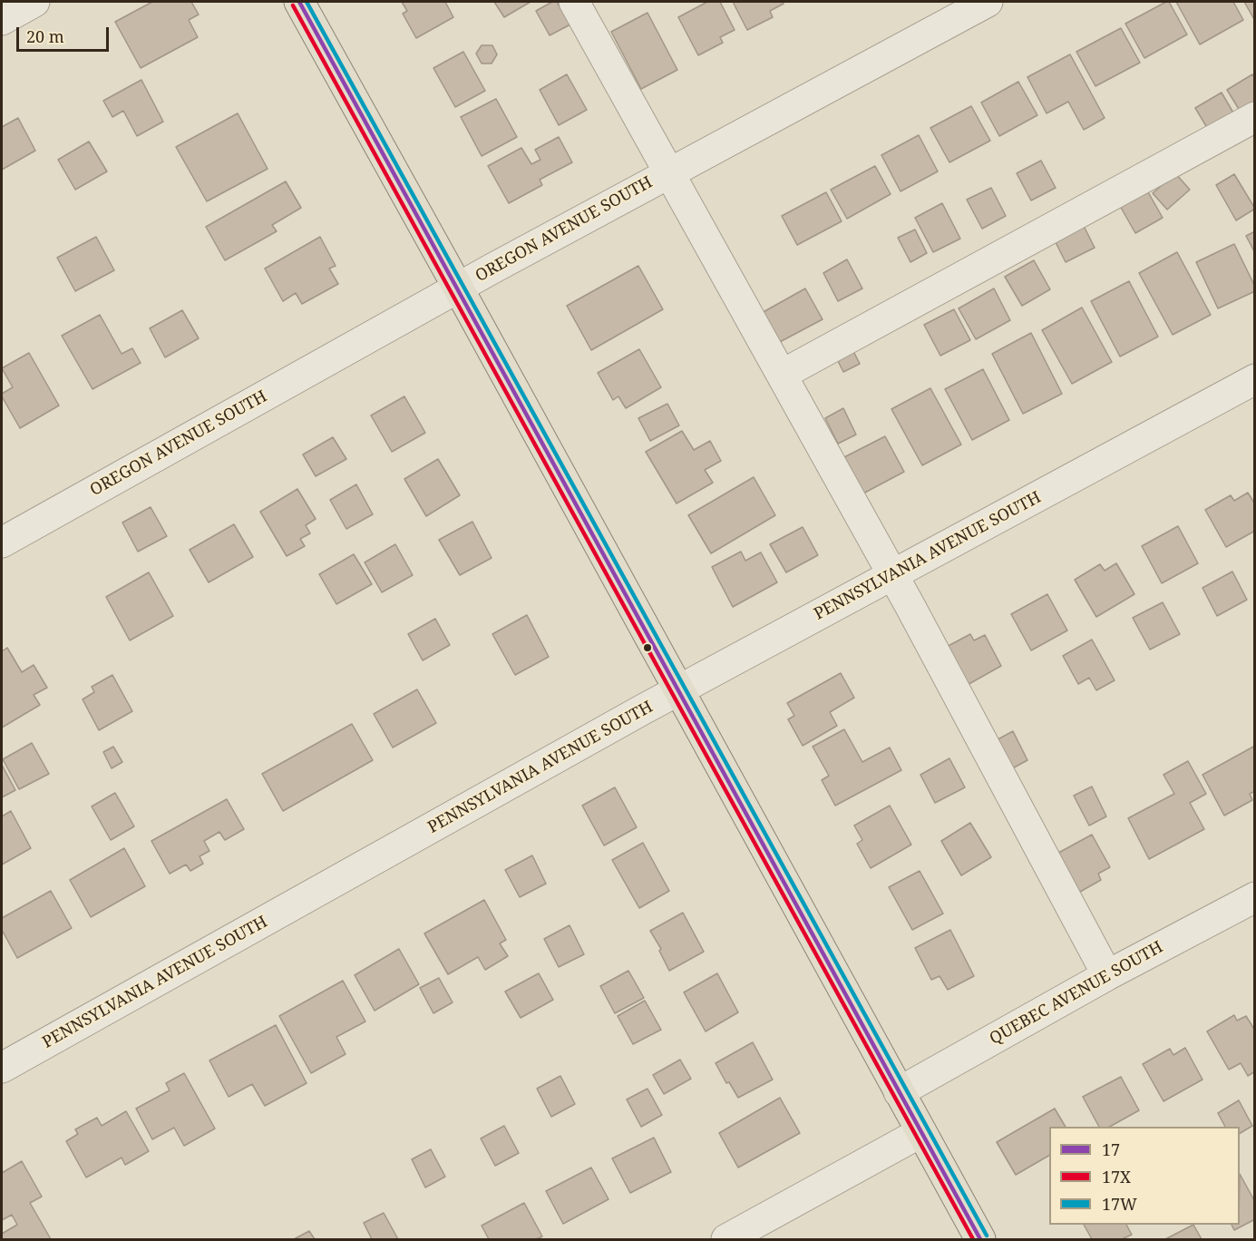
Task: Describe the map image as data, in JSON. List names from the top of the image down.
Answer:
{
  "streets": {
    "street": ["OREGON AVENUE SOUTH", "PENNSYLVANIA AVENUE SOUTH", "QUEBEC AVENUE SOUTH"]
  },
  "lines": ["transit line 17", "transit line 17W", "transit line 17X"],
  "legend": ["17", "17X", "17W"],
  "scale_bar": "20 m"
}
